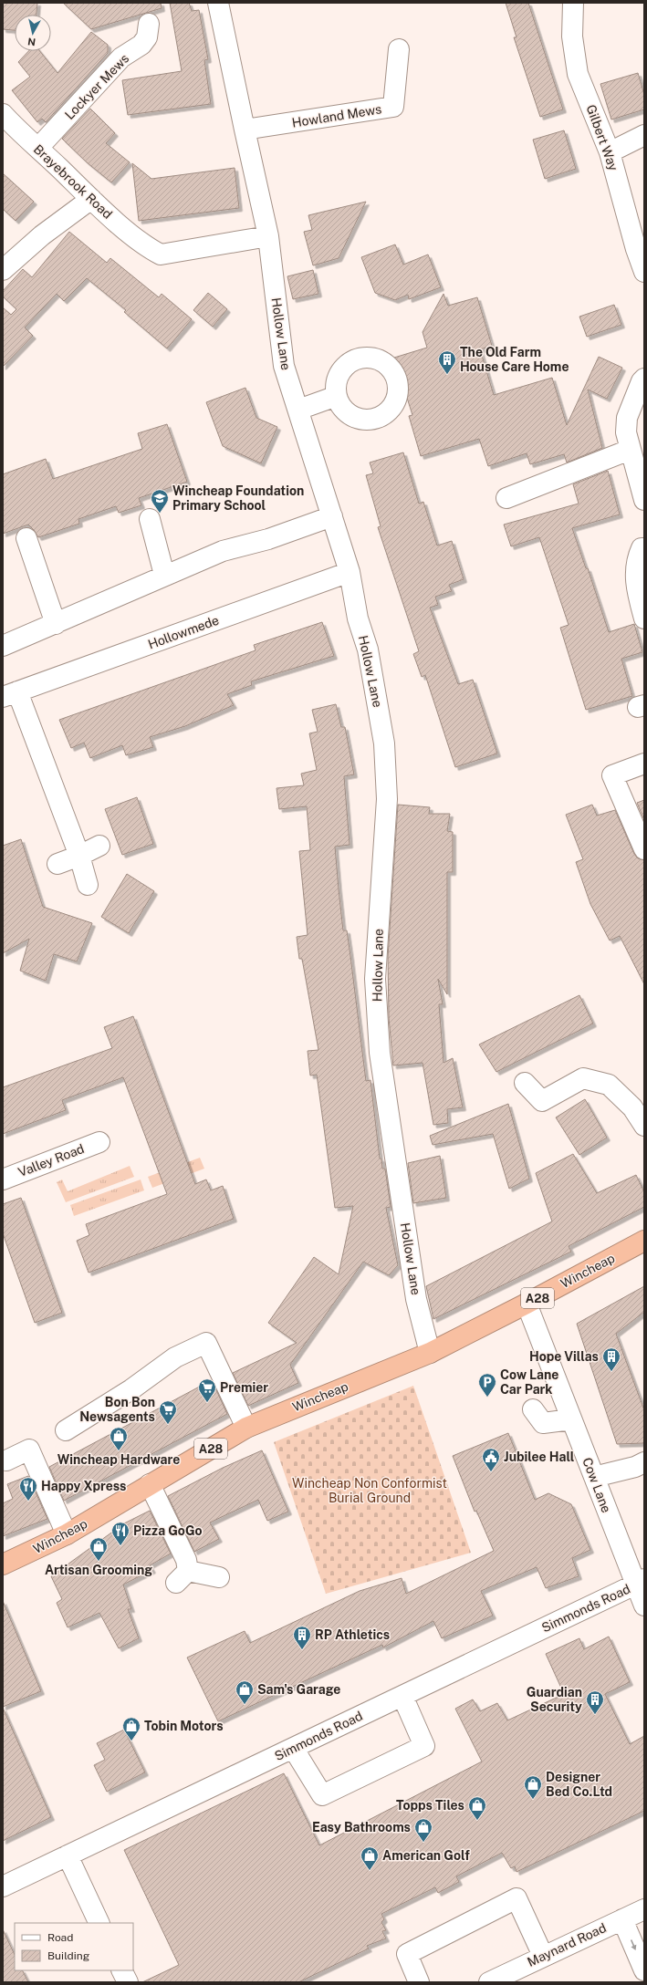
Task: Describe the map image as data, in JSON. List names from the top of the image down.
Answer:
{
  "streets": {
    "highway": ["Wincheap", "A28"],
    "street": [
      "Lockyer Mews",
      "Howland Mews",
      "Gilbert Way",
      "Brayebrook Road",
      "Hollow Lane",
      "Hollowmede",
      "Valley Road",
      "Cow Lane",
      "Simmonds Road",
      "Maynard Road"
    ]
  },
  "crossings": [
    ["Lockyer Mews", "Brayebrook Road"],
    ["Howland Mews", "Hollow Lane"],
    ["Brayebrook Road", "Hollow Lane"],
    ["Hollow Lane", "Hollowmede"],
    ["Hollow Lane", "Wincheap"],
    ["Wincheap", "Cow Lane"],
    ["Cow Lane", "Simmonds Road"]
  ],
  "parks": ["Wincheap Non Conformist Burial Ground"],
  "places": {
    "building": [
      "The Old Farm House Care Home",
      "Hope Villas",
      "RP Athletics",
      "Guardian Security"
    ],
    "school or university": ["Wincheap Foundation Primary School"],
    "parking": ["Cow Lane Car Park"],
    "supermarket": ["Premier", "Bon Bon Newsagents"],
    "shop": [
      "Wincheap Hardware",
      "Artisan Grooming",
      "Sam's Garage",
      "Tobin Motors",
      "Designer Bed Co.Ltd",
      "Topps Tiles",
      "Easy Bathrooms",
      "American Golf"
    ],
    "public building": ["Jubilee Hall"],
    "restaurant": ["Happy Xpress", "Pizza GoGo"]
  },
  "legend": ["Road", "Building"],
  "north": "bottom"
}
